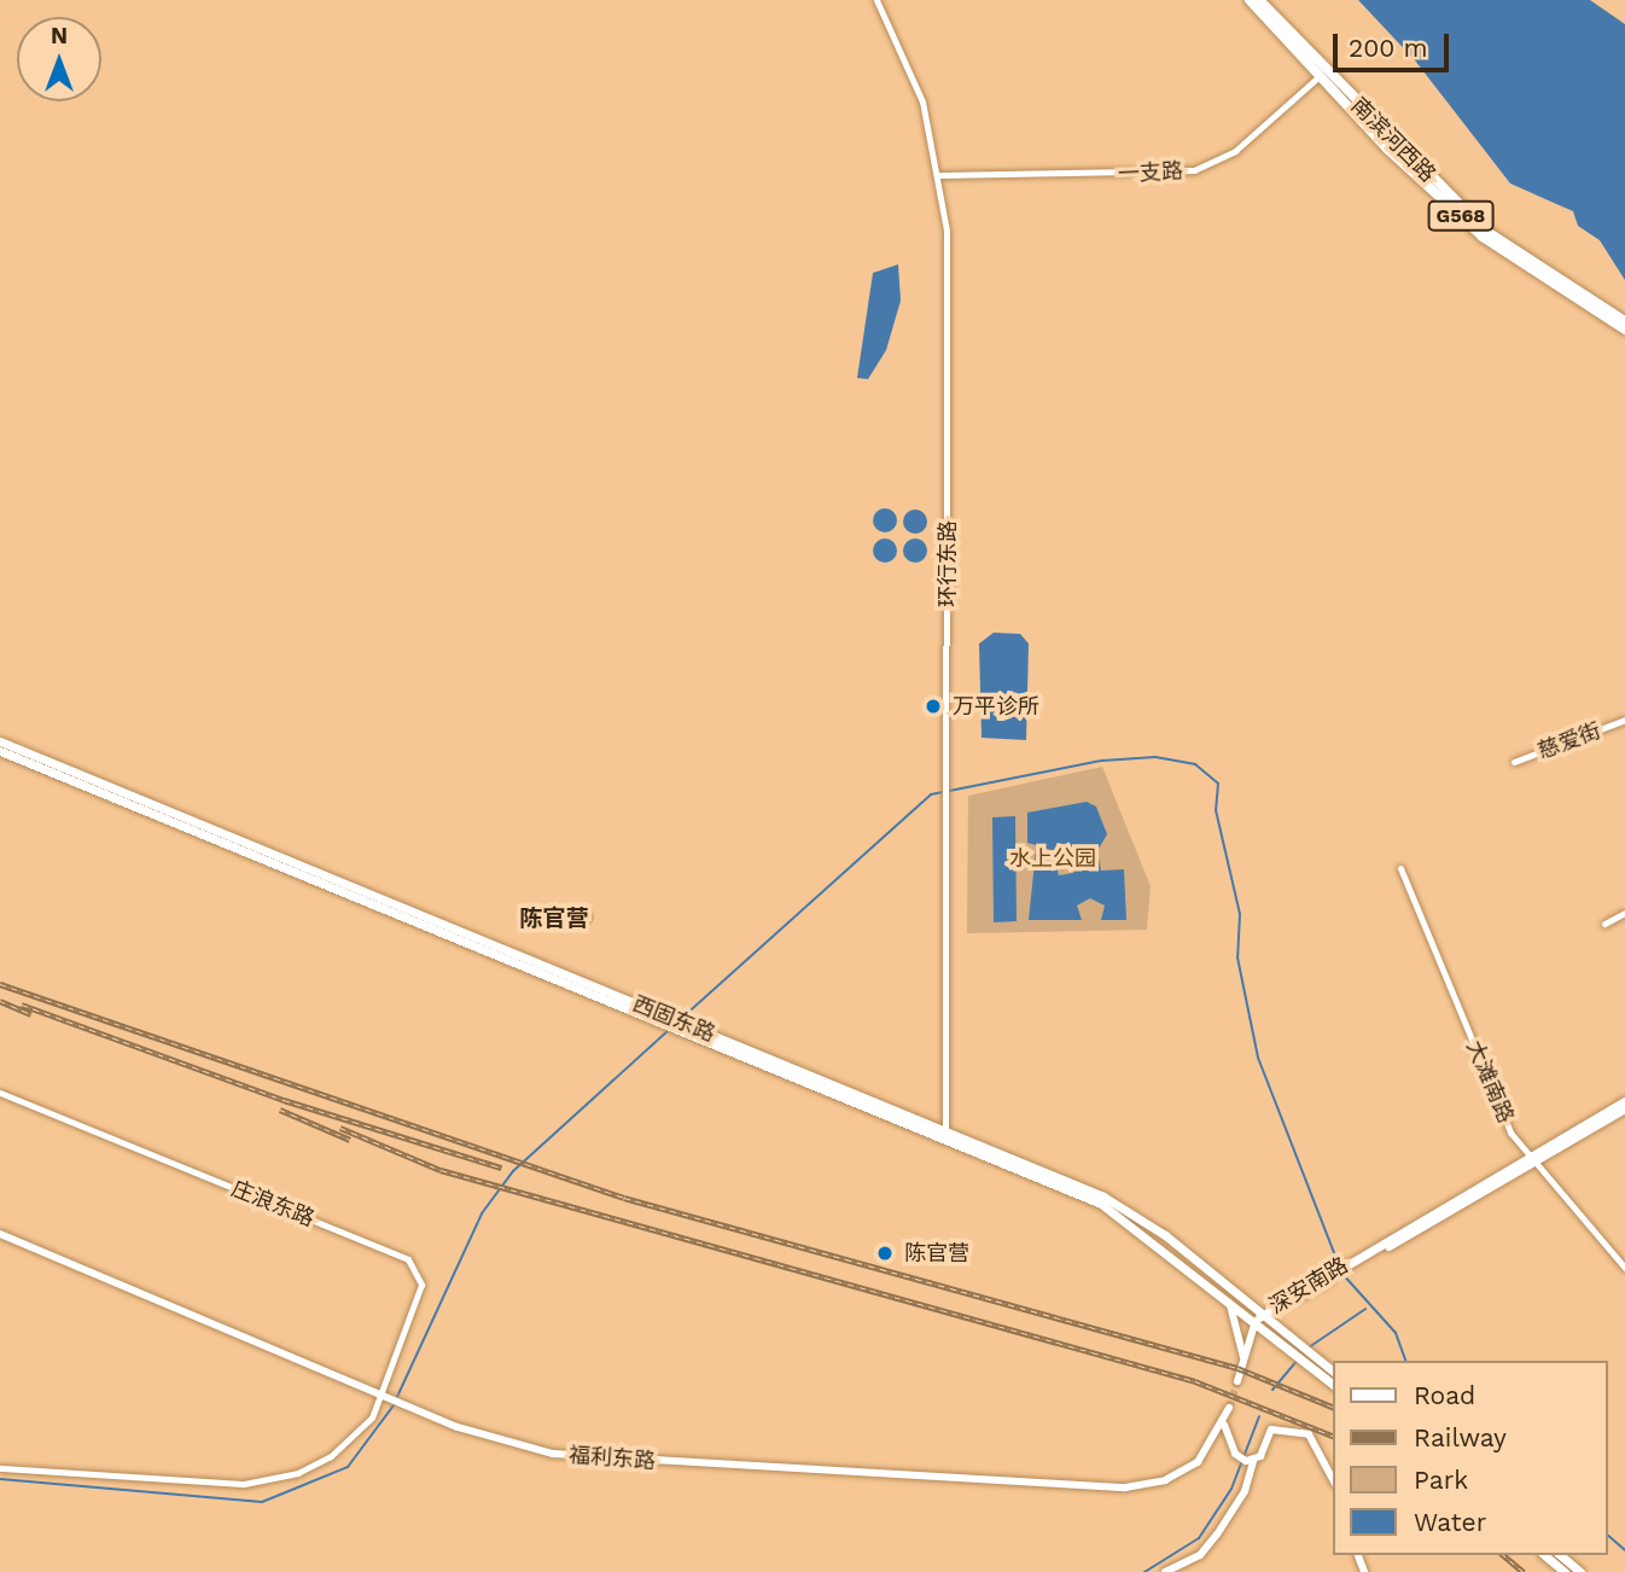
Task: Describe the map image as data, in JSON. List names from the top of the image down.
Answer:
{
  "streets": {
    "highway": ["南滨河西路", "G568"],
    "main road": ["西固东路", "深安南路", "福利东路"],
    "street": [
      "一支路",
      "环行东路",
      "慈爱街",
      "大滩南路",
      "庄浪东路"
    ]
  },
  "crossings": [
    ["南滨河西路", "一支路"],
    ["一支路", "环行东路"],
    ["环行东路", "西固东路"],
    ["西固东路", "深安南路"],
    ["大滩南路", "深安南路"],
    ["庄浪东路", "福利东路"]
  ],
  "districts": ["陈官营"],
  "parks": ["水上公园"],
  "places": ["万平诊所", "陈官营"],
  "legend": [
    "Road",
    "Railway",
    "Park",
    "Water"
  ],
  "scale_bar": "200 m",
  "north": "top"
}
